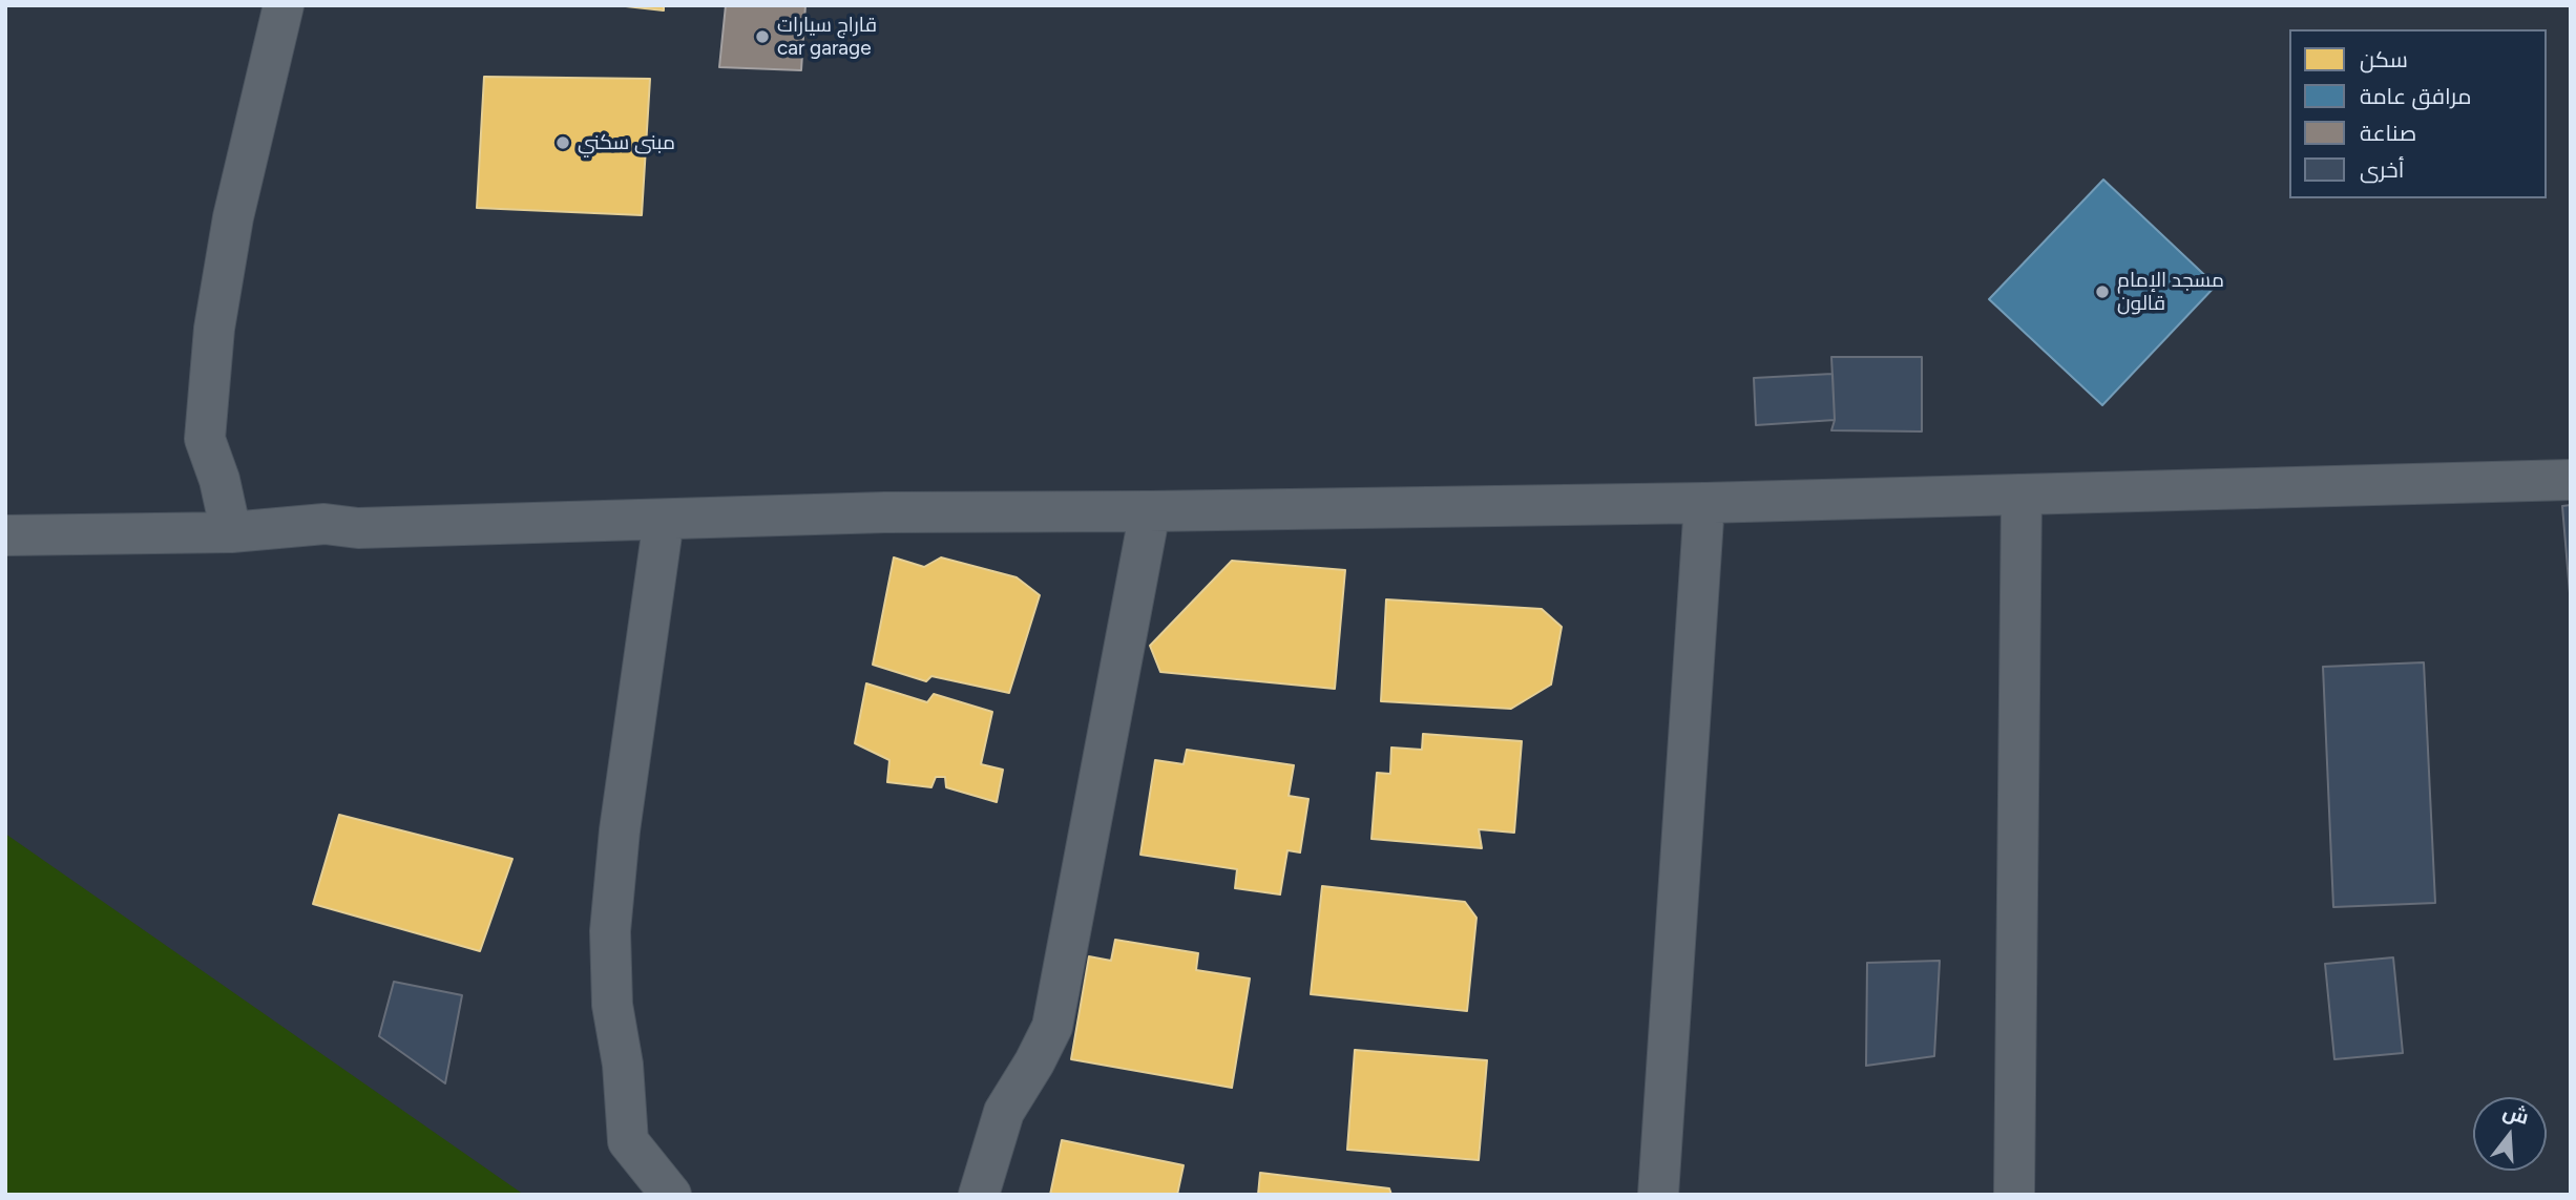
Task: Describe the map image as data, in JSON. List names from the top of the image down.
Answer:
{
  "places": ["قاراج سيارات car garage", "مبنى سكني", "مسجد الإمام قالون"],
  "legend": [
    "سكن",
    "مرافق عامة",
    "صناعة",
    "أخرى"
  ],
  "north": "top"
}
